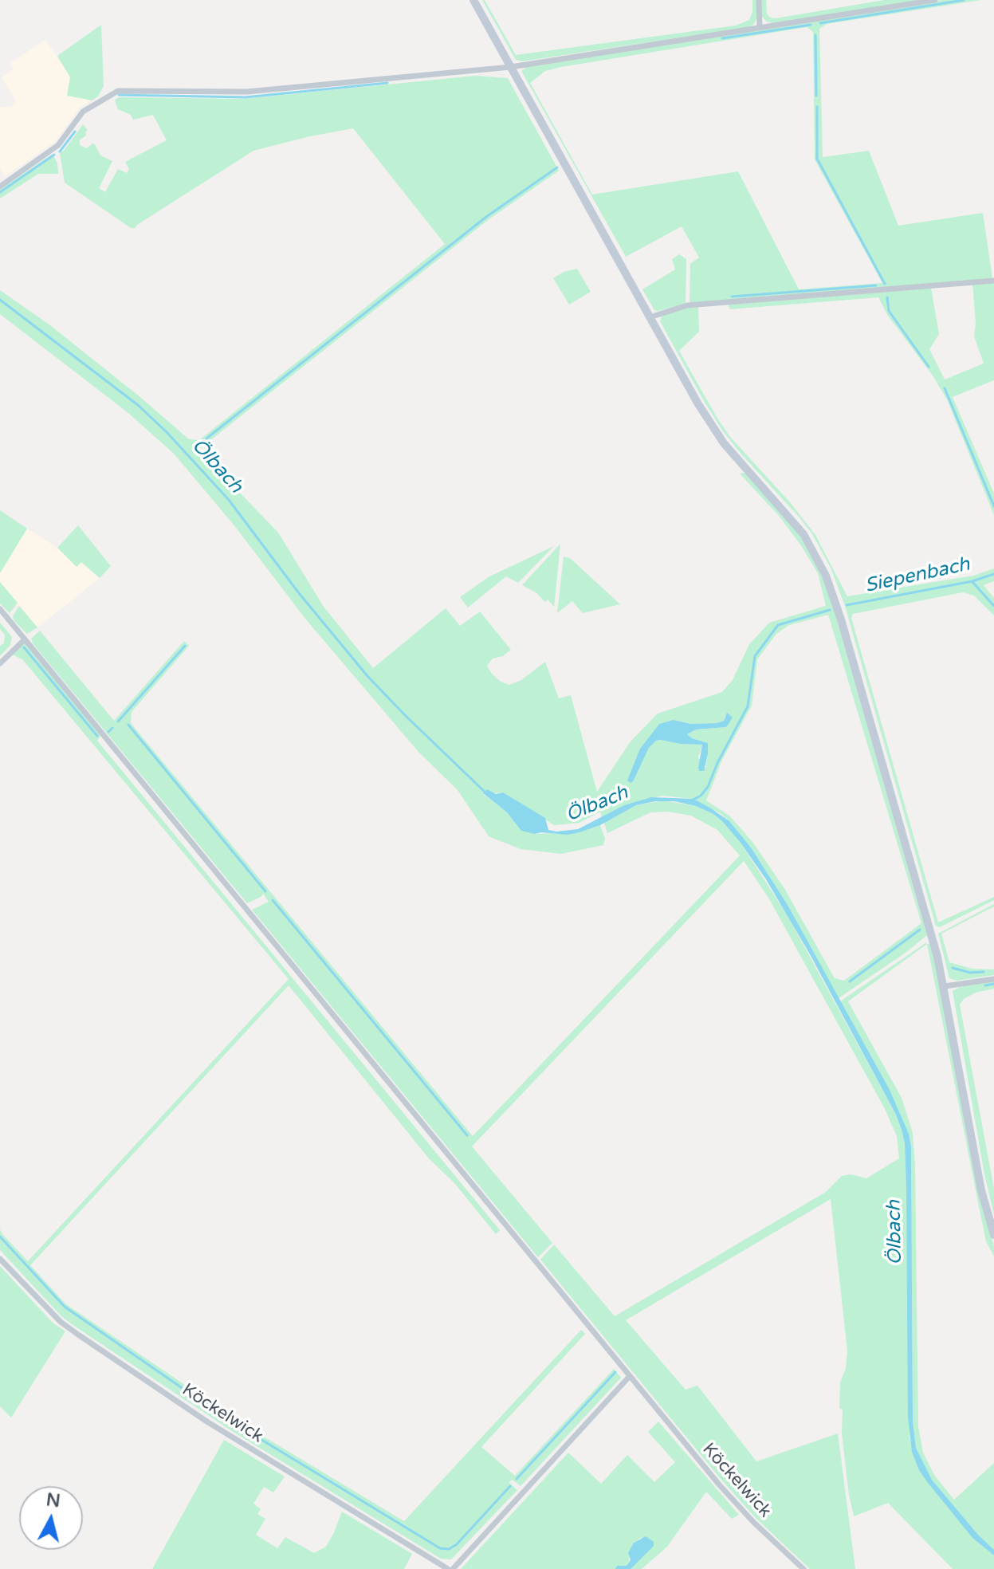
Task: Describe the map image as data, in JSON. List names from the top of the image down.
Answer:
{
  "streets": {
    "street": ["Köckelwick"]
  },
  "water": ["Ölbach", "Siepenbach"],
  "north": "top"
}
